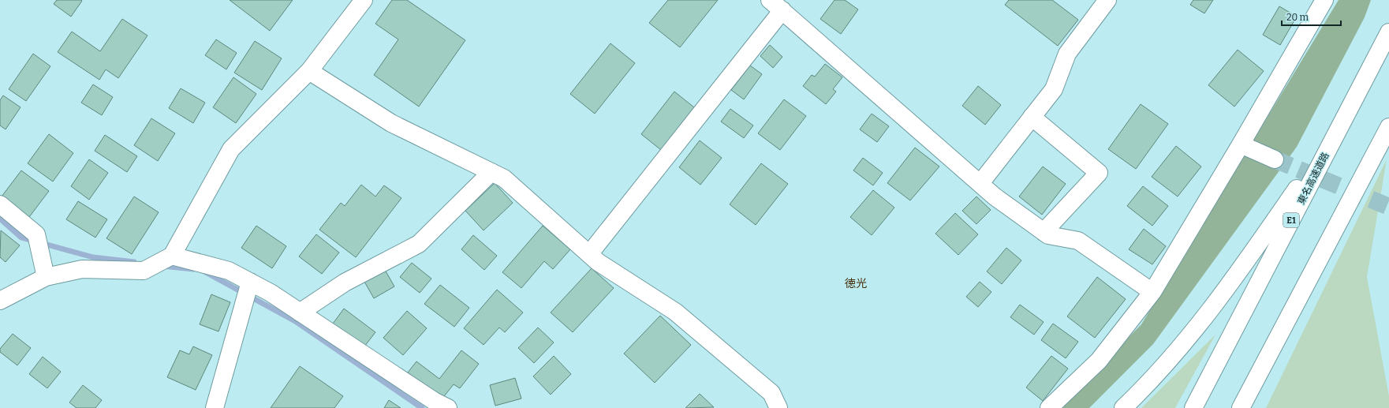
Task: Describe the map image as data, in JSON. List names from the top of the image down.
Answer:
{
  "streets": {
    "main road": ["東名高速道路", "E1"]
  },
  "districts": ["徳光"],
  "scale_bar": "20 m"
}
